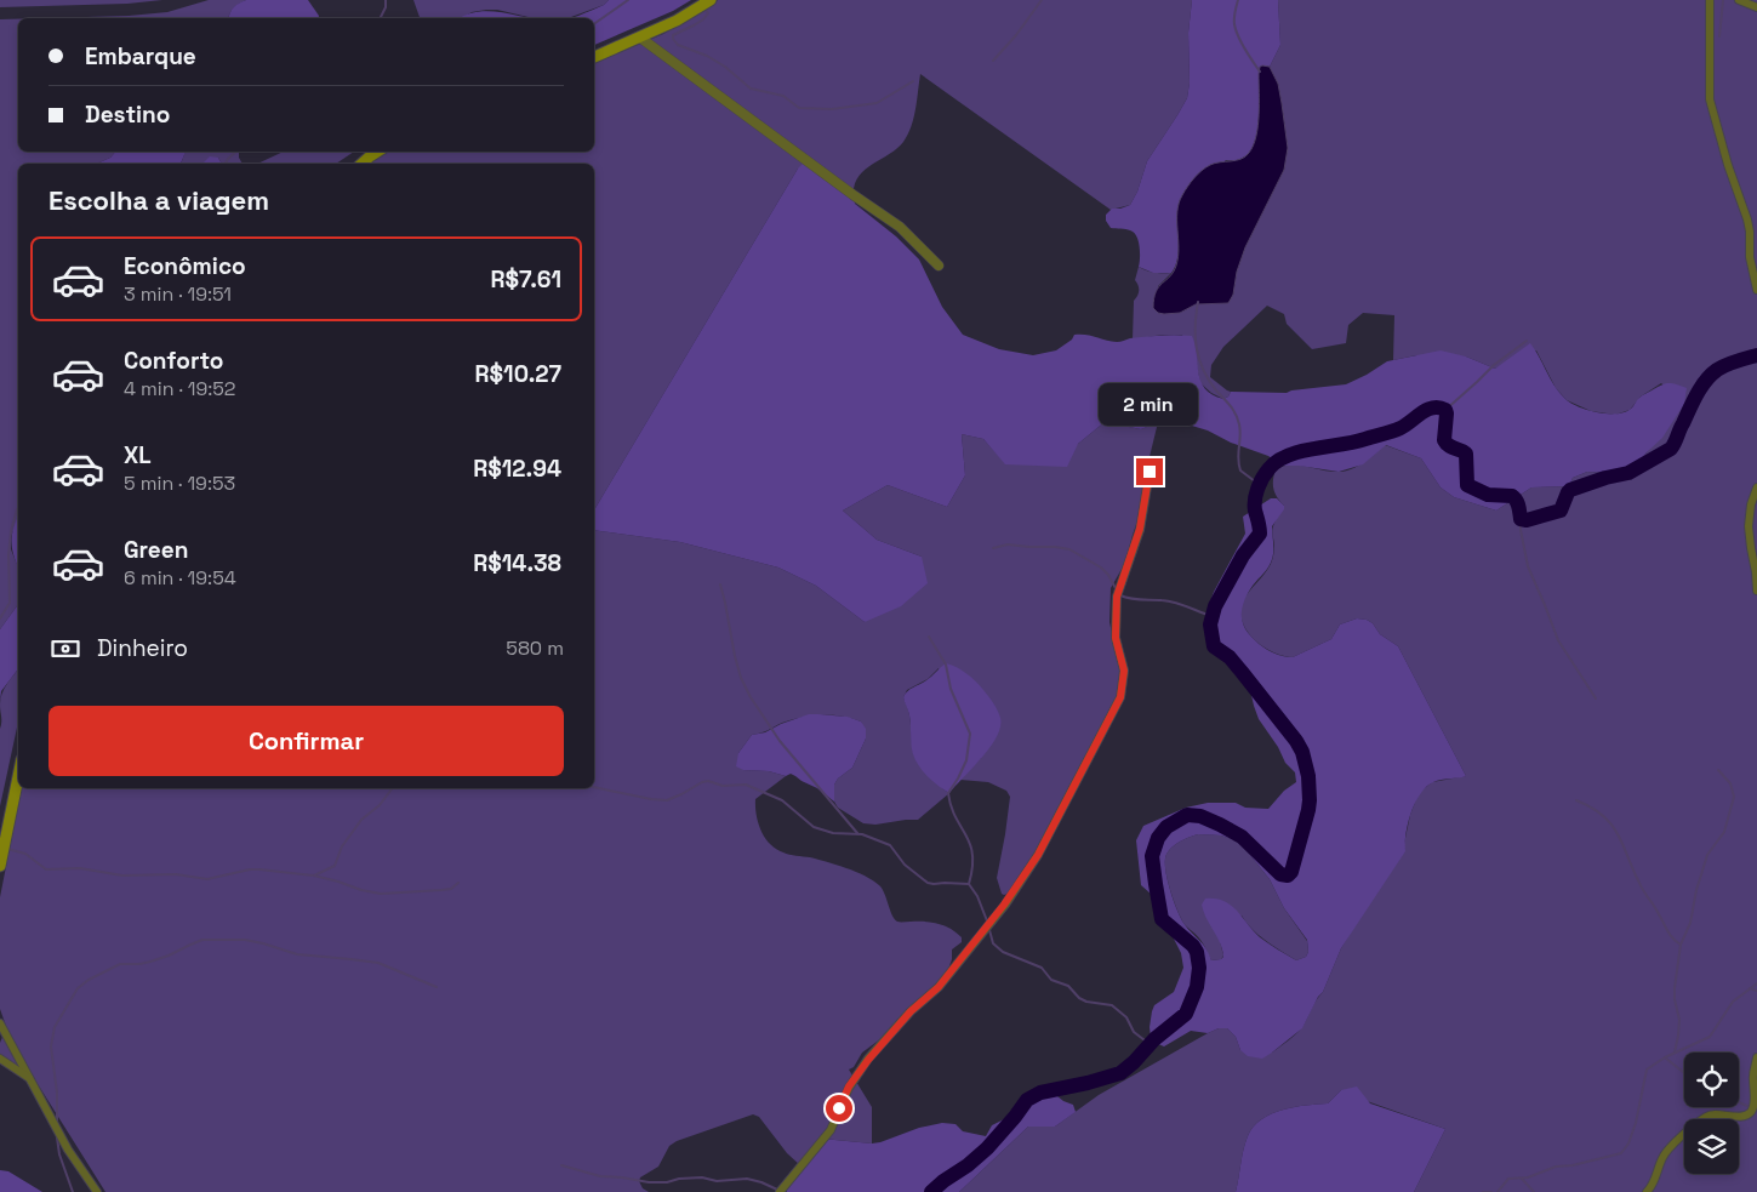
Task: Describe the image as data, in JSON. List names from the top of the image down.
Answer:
{
  "page": {
    "banner": ["Embarque", "Destino"],
    "heading": "Escolha a viagem",
    "list": [
      {
        "name": "Econômico",
        "note": "3 min · 19:51",
        "value": "R$7.61"
      },
      {
        "name": "Conforto",
        "note": "4 min · 19:52",
        "value": "R$10.27"
      },
      {
        "name": "XL",
        "note": "5 min · 19:53",
        "value": "R$12.94"
      },
      {
        "name": "Green",
        "note": "6 min · 19:54",
        "value": "R$14.38"
      }
    ],
    "bubble": "2 min",
    "pay": ["Dinheiro", "580 m"],
    "buttons": "Confirmar"
  }
}
